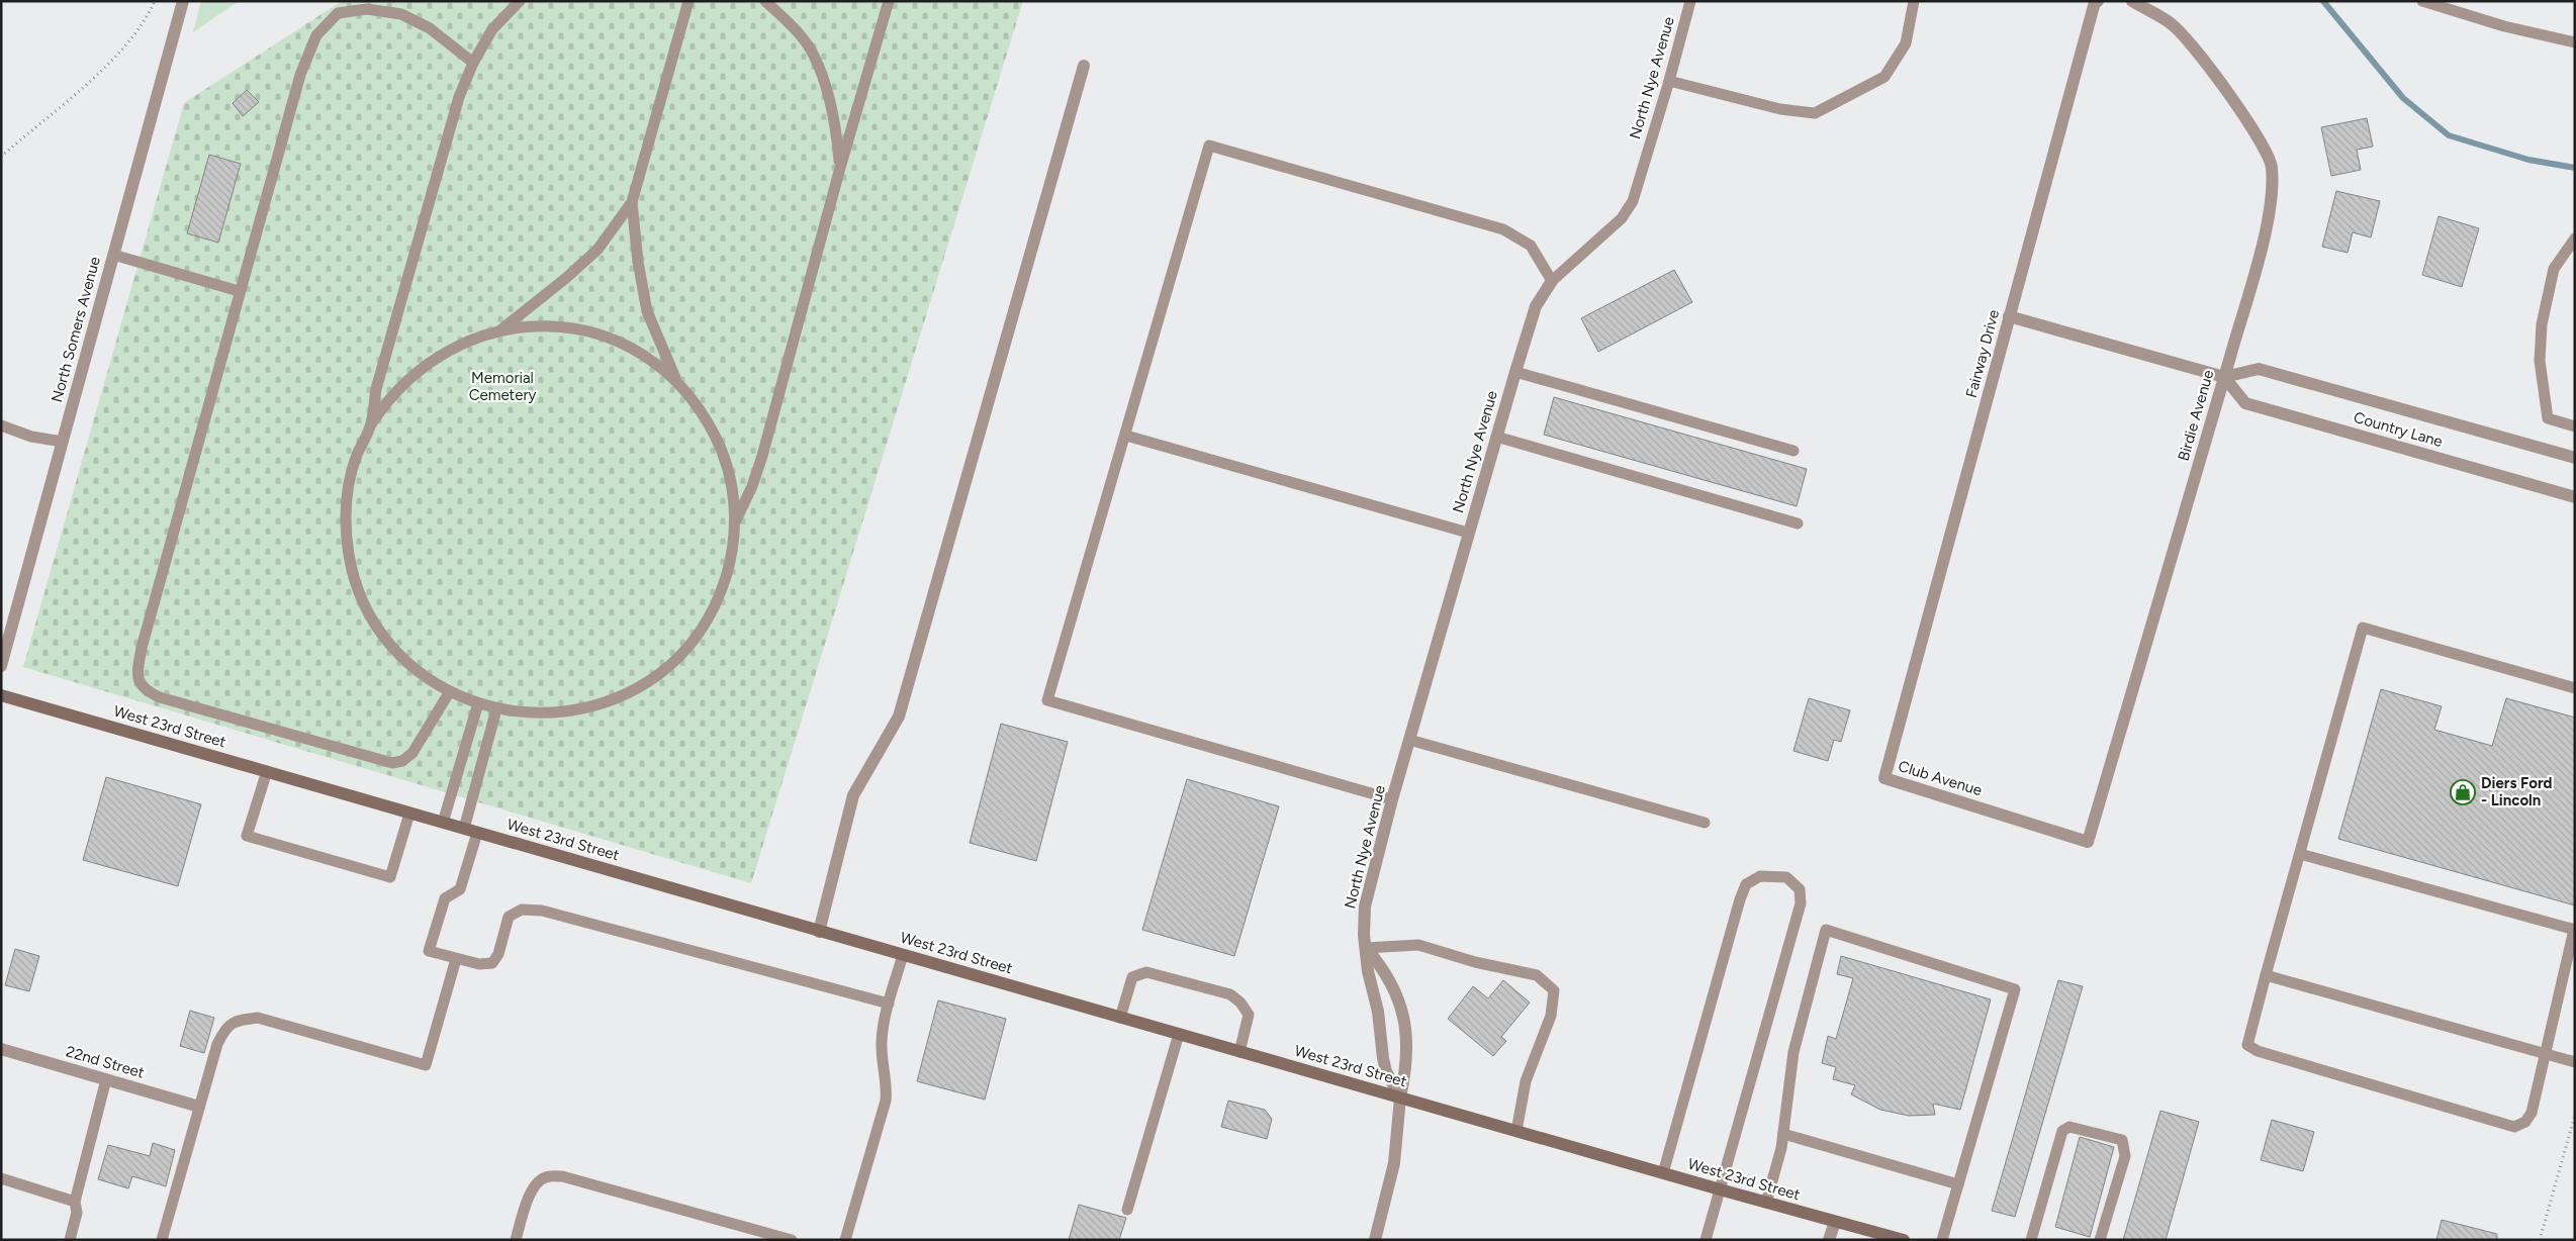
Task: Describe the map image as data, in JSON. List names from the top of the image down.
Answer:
{
  "streets": {
    "main road": ["West 23rd Street"],
    "street": [
      "North Nye Avenue",
      "North Somers Avenue",
      "Fairway Drive",
      "Birdie Avenue",
      "Country Lane",
      "Club Avenue",
      "22nd Street"
    ]
  },
  "crossings": [
    ["North Nye Avenue", "West 23rd Street"],
    ["Fairway Drive", "Country Lane"],
    ["Fairway Drive", "Club Avenue"],
    ["Birdie Avenue", "Country Lane"],
    ["Birdie Avenue", "Club Avenue"]
  ],
  "parks": ["Memorial Cemetery"],
  "places": {
    "shop": ["Diers Ford - Lincoln"]
  }
}
